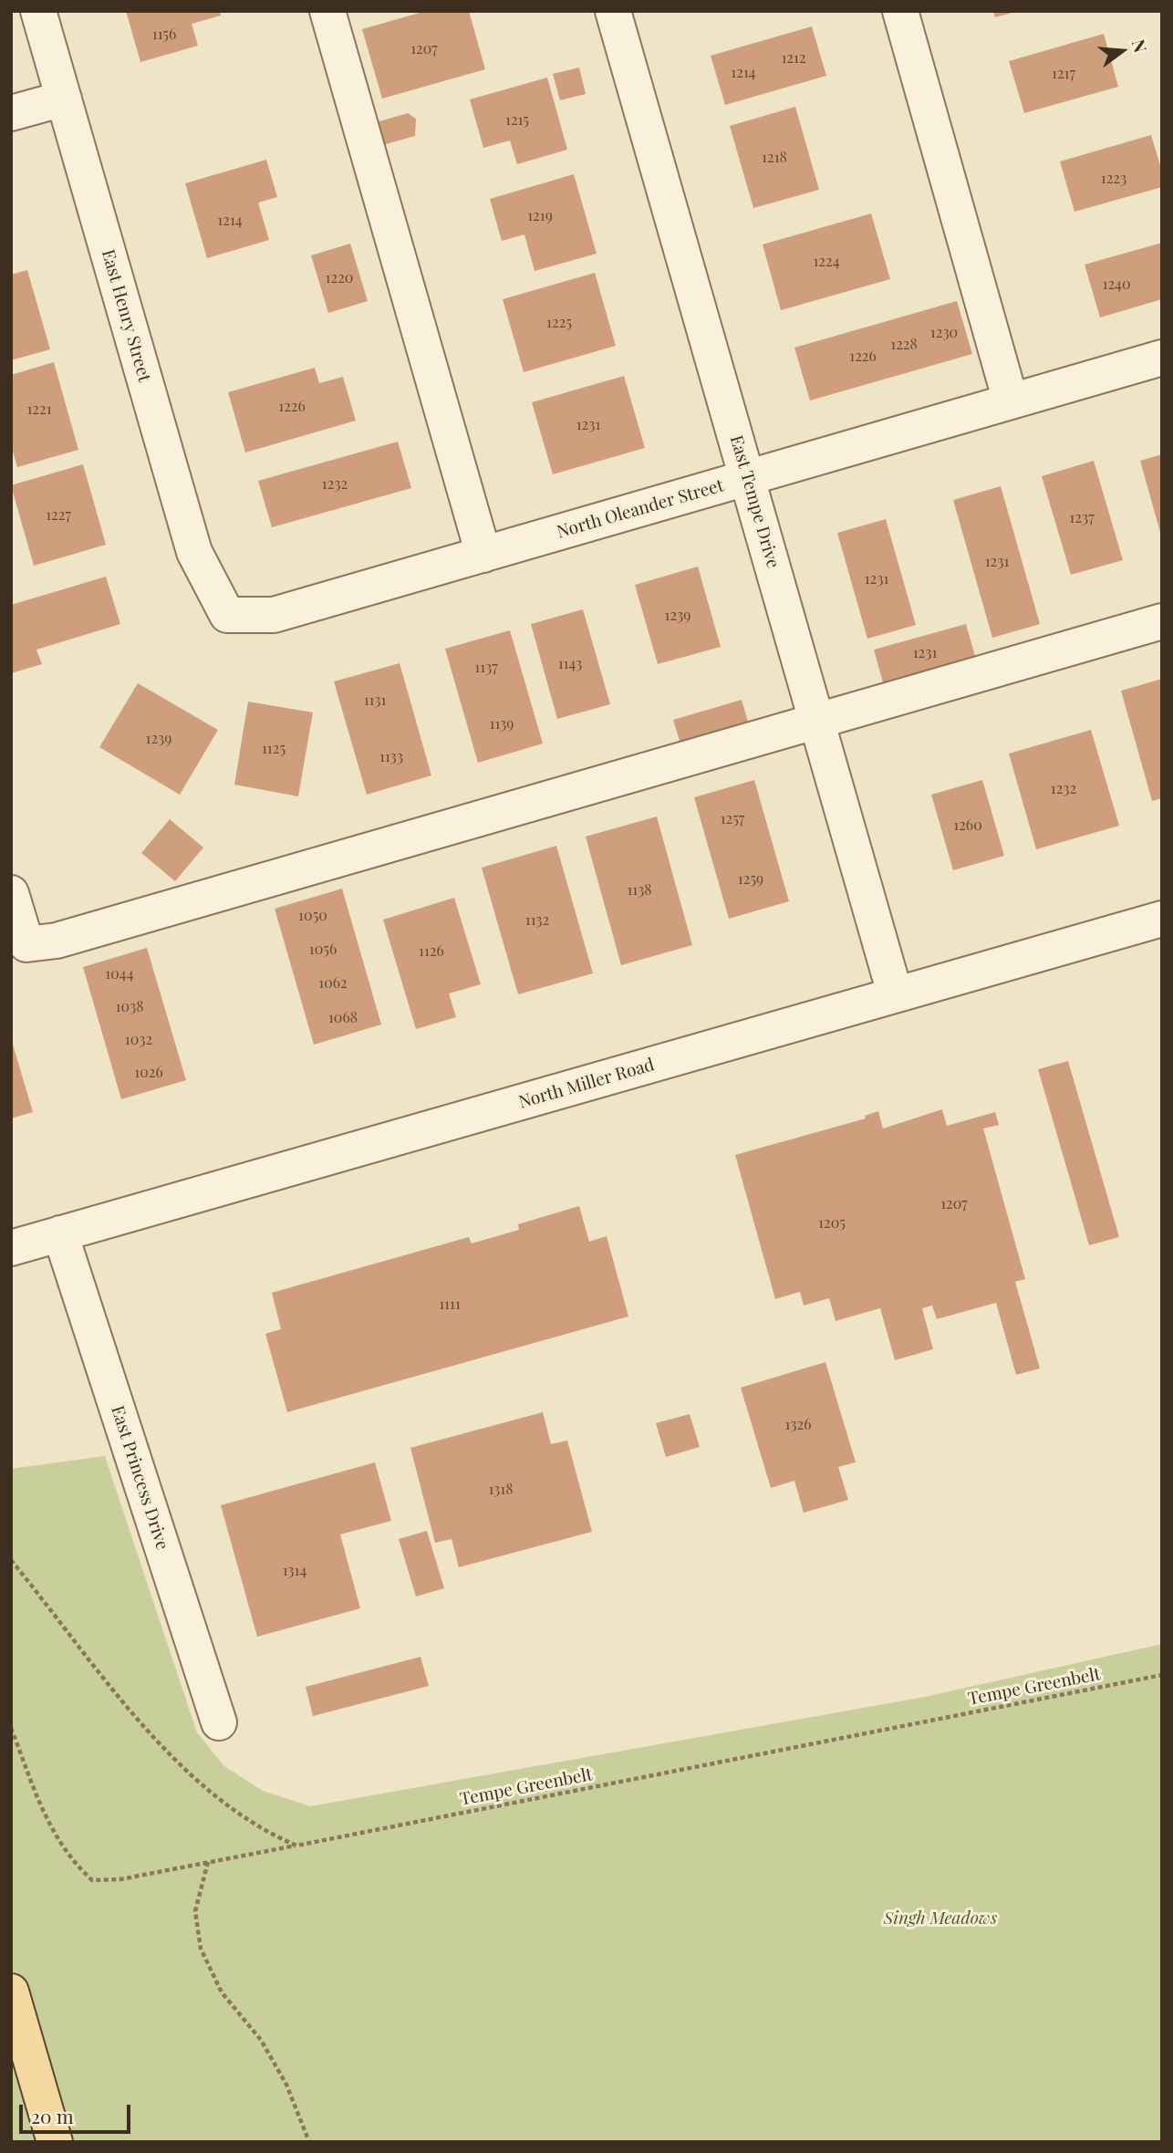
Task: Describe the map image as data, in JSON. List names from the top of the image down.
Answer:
{
  "streets": {
    "street": [
      "East Henry Street",
      "East Tempe Drive",
      "North Oleander Street",
      "North Miller Road",
      "East Princess Drive"
    ],
    "path": ["Tempe Greenbelt"]
  },
  "crossings": [
    ["East Henry Street", "North Oleander Street"],
    ["East Tempe Drive", "North Oleander Street"],
    ["East Tempe Drive", "North Miller Road"],
    ["North Miller Road", "East Princess Drive"]
  ],
  "parks": ["Singh Meadows"],
  "house_numbers": [
    "1156",
    "1207",
    "1212",
    "1214",
    "1217",
    "1215",
    "1218",
    "1223",
    "1219",
    "1214",
    "1224",
    "1220",
    "1240",
    "1225",
    "1230",
    "1228",
    "1226",
    "1226",
    "1221",
    "1231",
    "1232",
    "1227",
    "1237",
    "1231",
    "1231",
    "1239",
    "1231",
    "1143",
    "1137",
    "1131",
    "1139",
    "1239",
    "1125",
    "1133",
    "1232",
    "1257",
    "1260",
    "1259",
    "1138",
    "1050",
    "1132",
    "1056",
    "1126",
    "1044",
    "1062",
    "1038",
    "1068",
    "1032",
    "1026",
    "1207",
    "1205",
    "1111",
    "1326",
    "1318",
    "1314"
  ],
  "scale_bar": "20 m",
  "north": "right"
}
